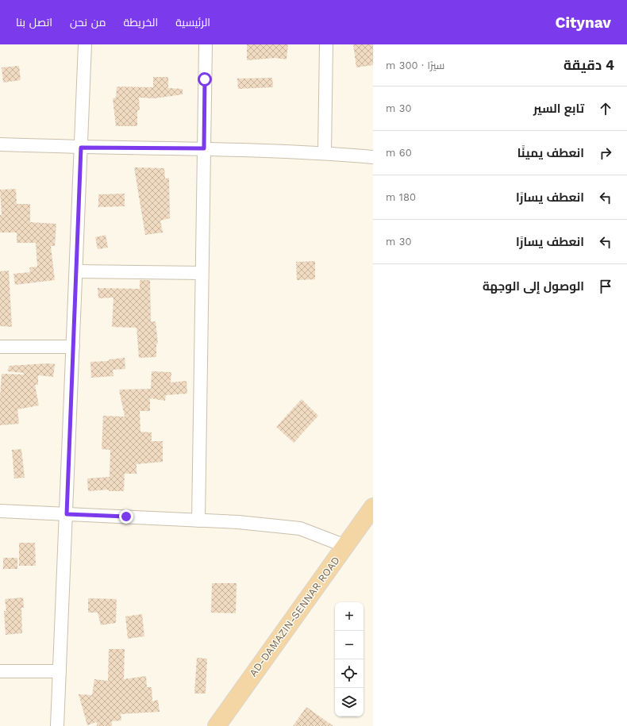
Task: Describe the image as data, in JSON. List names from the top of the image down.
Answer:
{
  "streets": {
    "highway": ["AD-DAMAZIN-SENNAR ROAD"]
  },
  "page": {
    "header": "Citynav",
    "nav": [
      "الرئيسية",
      "الخريطة",
      "من نحن",
      "اتصل بنا"
    ],
    "heading": ["4 دقيقة", "سيرًا · 300 m"],
    "list": [
      ["تابع السير", "30 m"],
      ["انعطف يمينًا", "60 m"],
      ["انعطف يسارًا", "180 m"],
      ["انعطف يسارًا", "30 m"],
      "الوصول إلى الوجهة"
    ],
    "map_buttons": ["+", "−"]
  }
}
